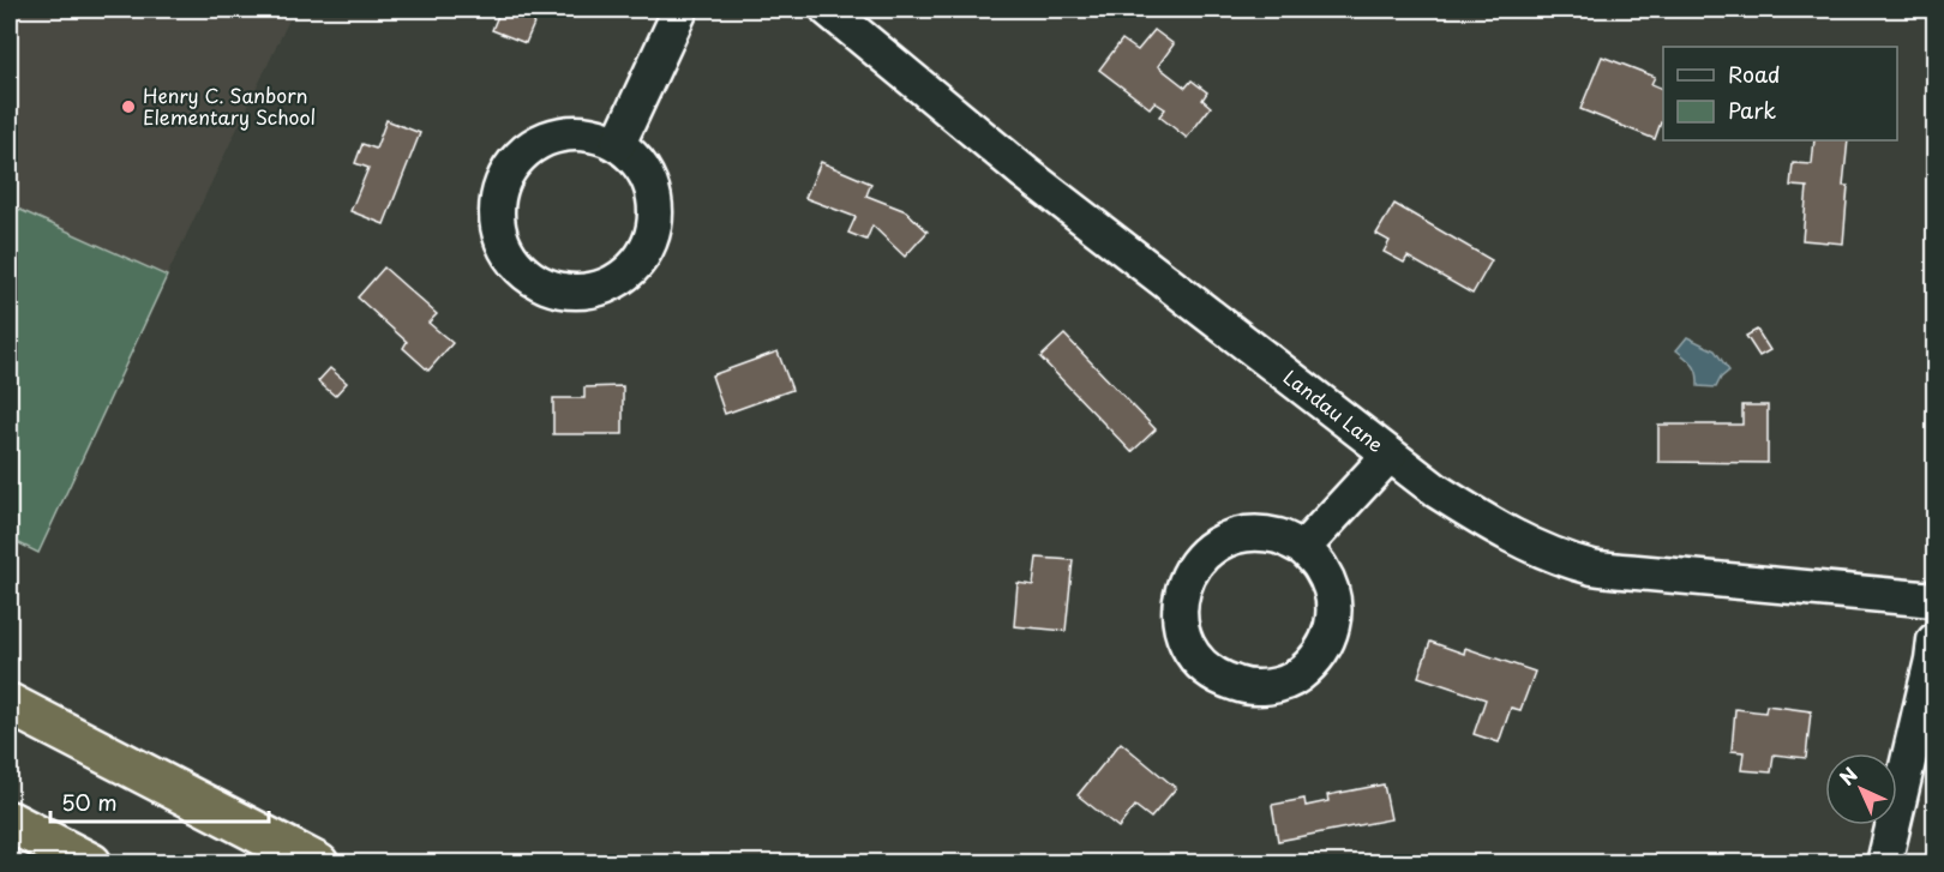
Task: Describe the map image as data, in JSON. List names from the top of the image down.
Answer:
{
  "streets": {
    "street": ["Landau Lane"]
  },
  "places": ["Henry C. Sanborn Elementary School"],
  "legend": ["Road", "Park"],
  "scale_bar": "50 m",
  "north": "top left"
}
